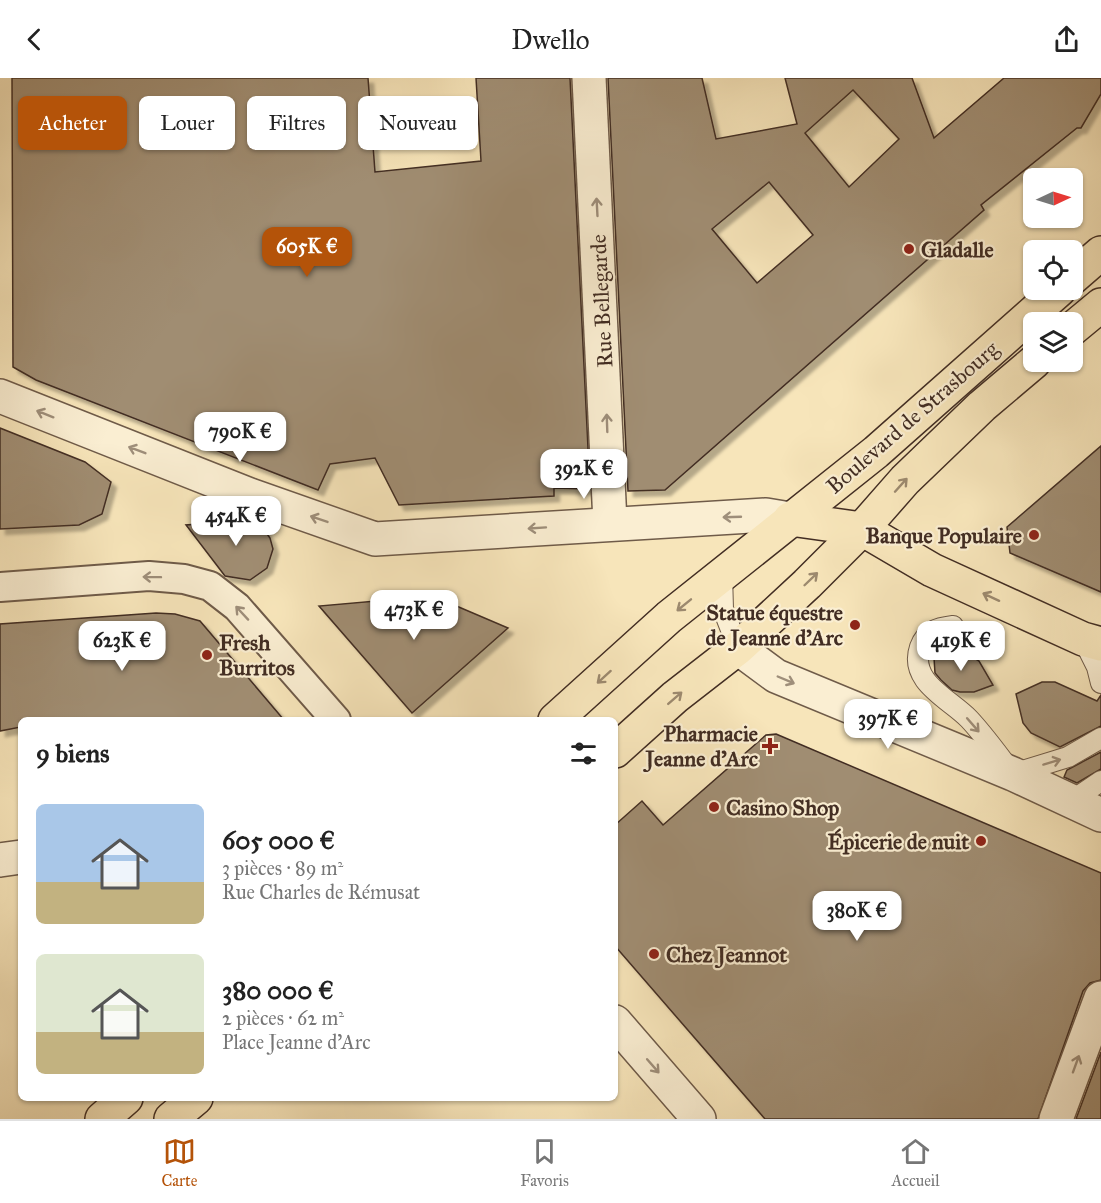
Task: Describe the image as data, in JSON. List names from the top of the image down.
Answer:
{
  "streets": {
    "main road": ["Boulevard de Strasbourg"],
    "street": ["Rue Bellegarde"]
  },
  "one_way": ["Rue Bellegarde"],
  "places": {
    "other": [
      "Gladalle",
      "Banque Populaire",
      "Statue équestre de Jeanne d'Arc",
      "Fresh Burritos",
      "Casino Shop",
      "Épicerie de nuit",
      "Chez Jeannot"
    ],
    "health": ["Pharmacie Jeanne d'Arc"]
  },
  "north": "right",
  "page": {
    "header": "Dwello",
    "chip": [
      "Acheter",
      "Louer",
      "Filtres",
      "Nouveau"
    ],
    "price": [
      "605K €",
      "790K €",
      "392K €",
      "454K €",
      "473K €",
      "623K €",
      "419K €",
      "397K €",
      "380K €"
    ],
    "heading": "9 biens",
    "list": [
      {
        "name": "605 000 €",
        "note": "3 pièces · 89 m² · Rue Charles de Rémusat"
      },
      {
        "name": "380 000 €",
        "note": "2 pièces · 62 m² · Place Jeanne d'Arc"
      }
    ],
    "tabs": ["Carte", "Favoris", "Accueil"]
  }
}
